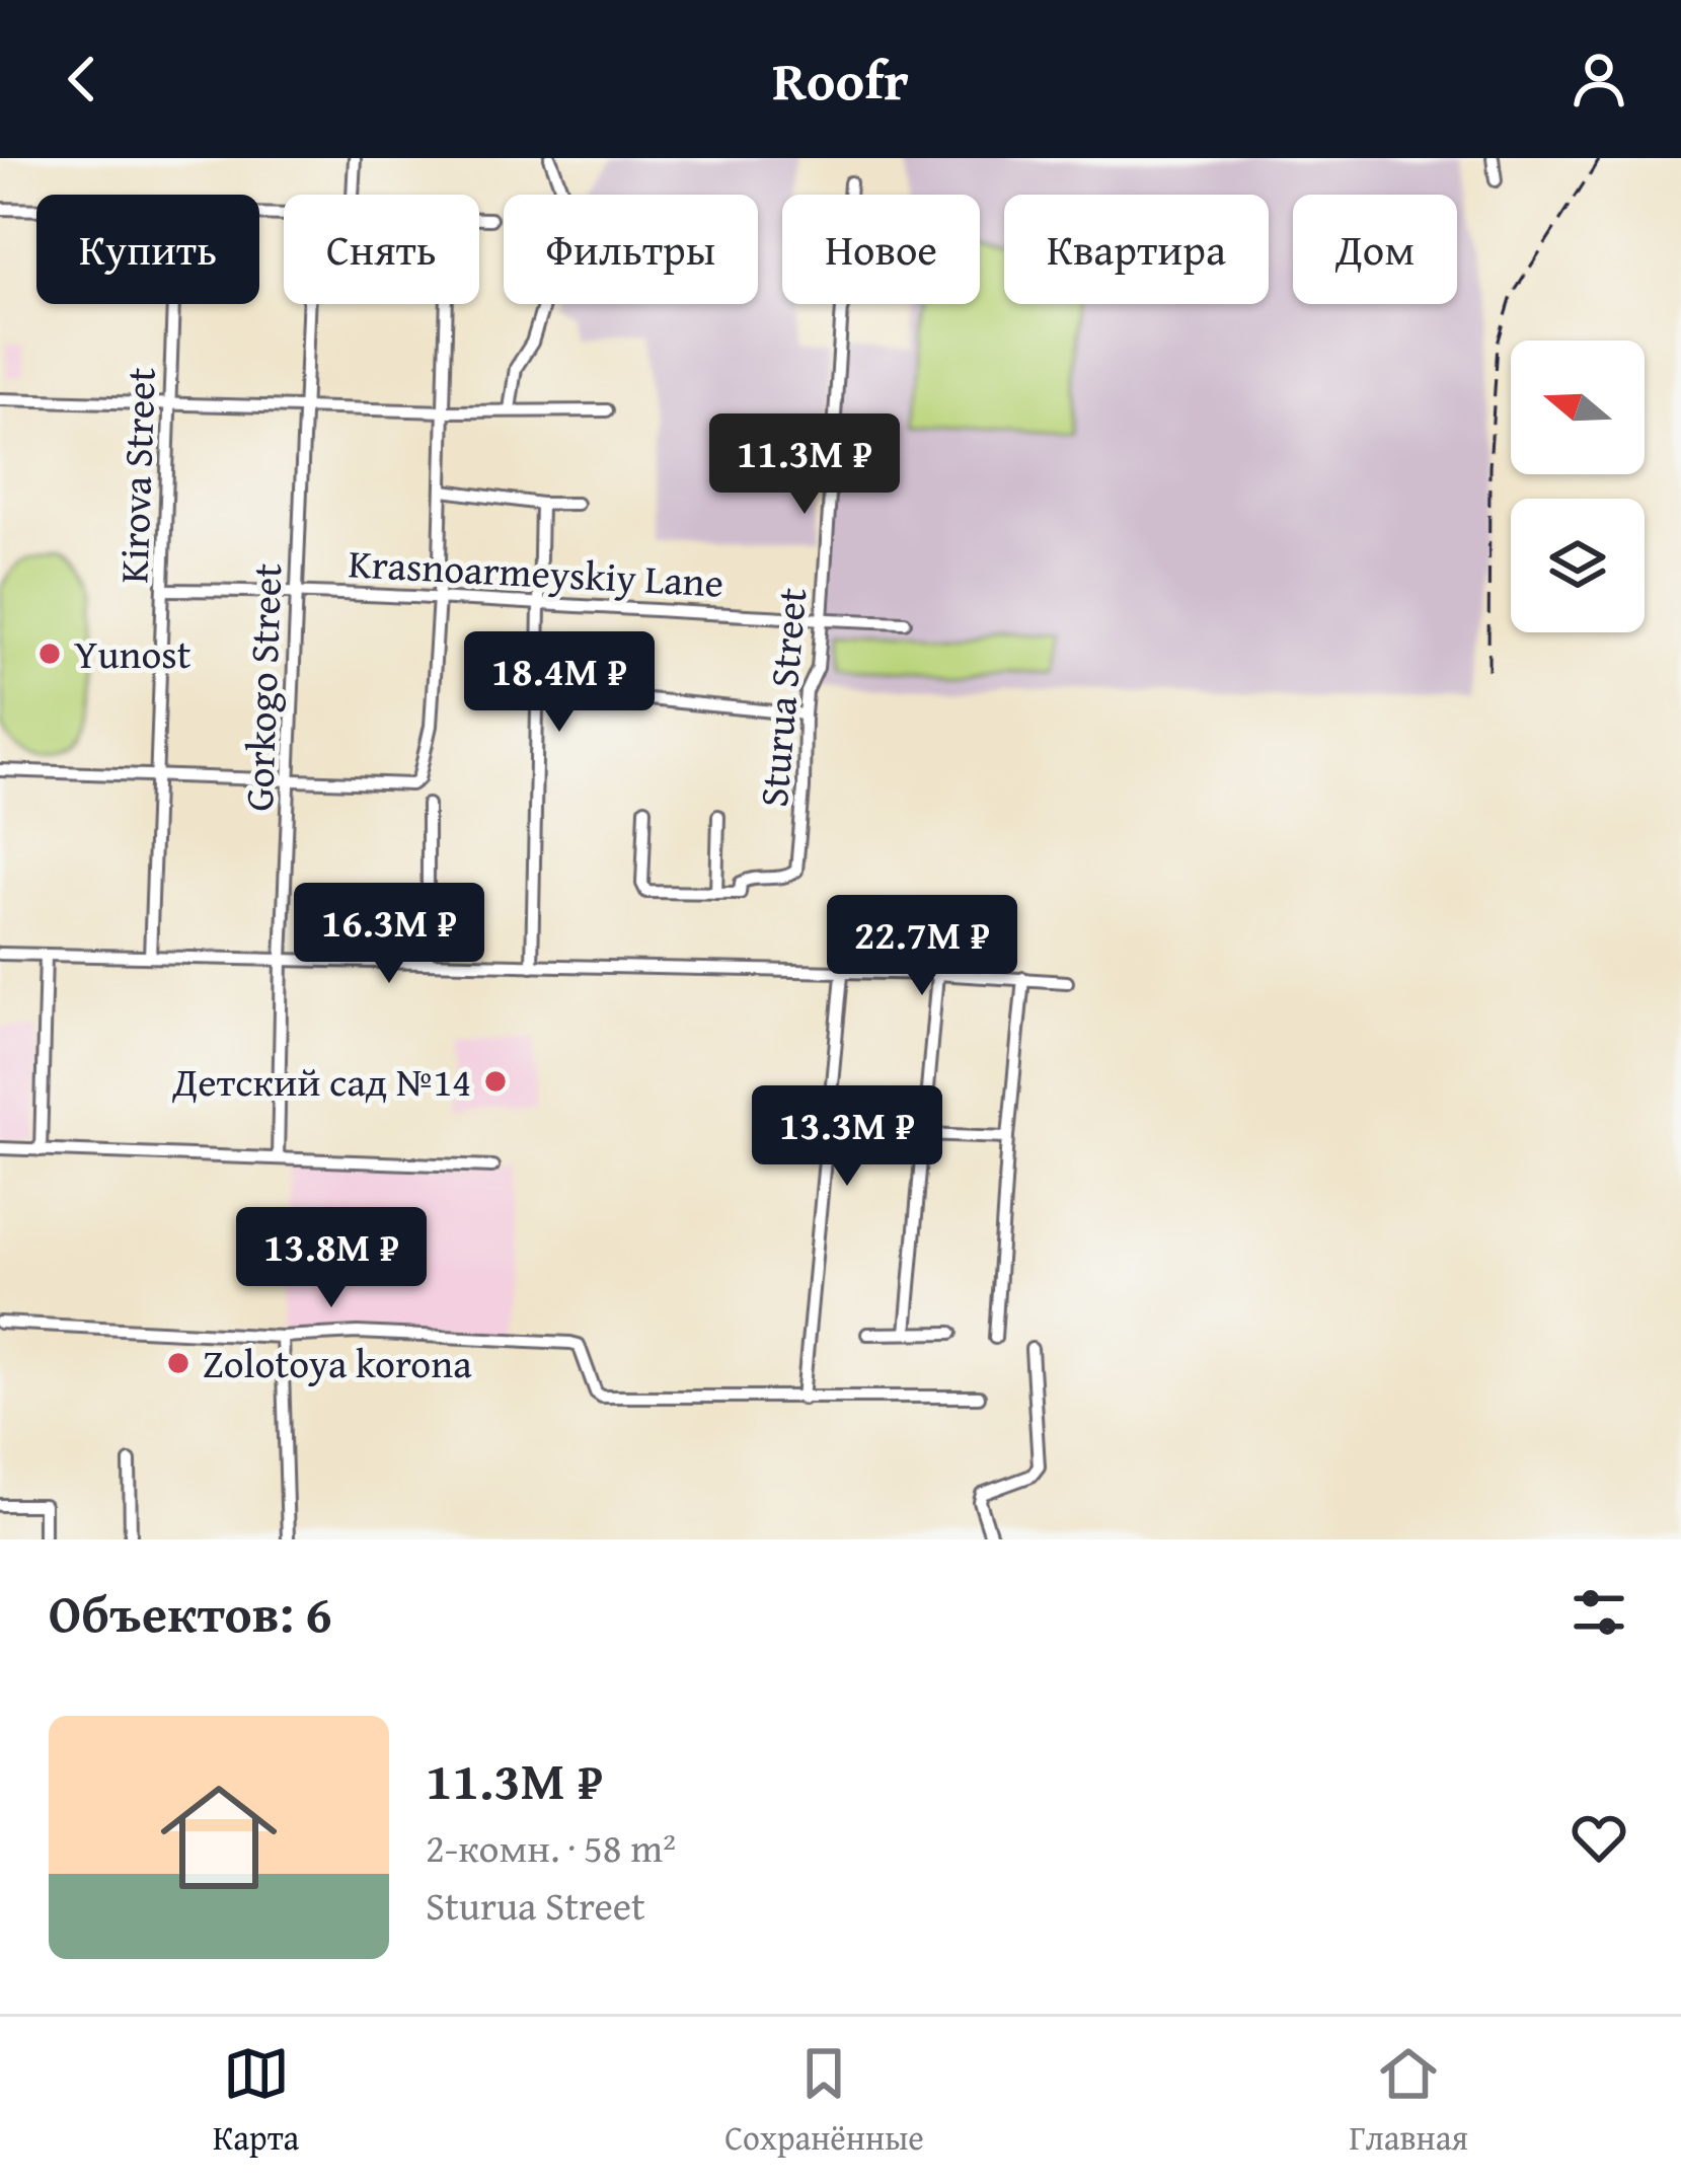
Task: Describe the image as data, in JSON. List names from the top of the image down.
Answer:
{
  "streets": {
    "street": [
      "Kirova Street",
      "Krasnoarmeyskiy Lane",
      "Gorkogo Street",
      "Sturua Street"
    ]
  },
  "crossings": [
    ["Kirova Street", "Krasnoarmeyskiy Lane"],
    ["Krasnoarmeyskiy Lane", "Gorkogo Street"],
    ["Krasnoarmeyskiy Lane", "Sturua Street"]
  ],
  "places": ["Yunost", "Детский сад №14", "Zolotoya korona"],
  "north": "left",
  "page": {
    "header": "Roofr",
    "chip": [
      "Купить",
      "Снять",
      "Фильтры",
      "Новое",
      "Квартира",
      "Дом"
    ],
    "price": [
      "11.3M ₽",
      "18.4M ₽",
      "16.3M ₽",
      "22.7M ₽",
      "13.3M ₽",
      "13.8M ₽"
    ],
    "heading": "Объектов: 6",
    "list": [
      {
        "name": "11.3M ₽",
        "note": "2-комн. · 58 m² · Sturua Street"
      }
    ],
    "tabs": ["Карта", "Сохранённые", "Главная"]
  }
}
